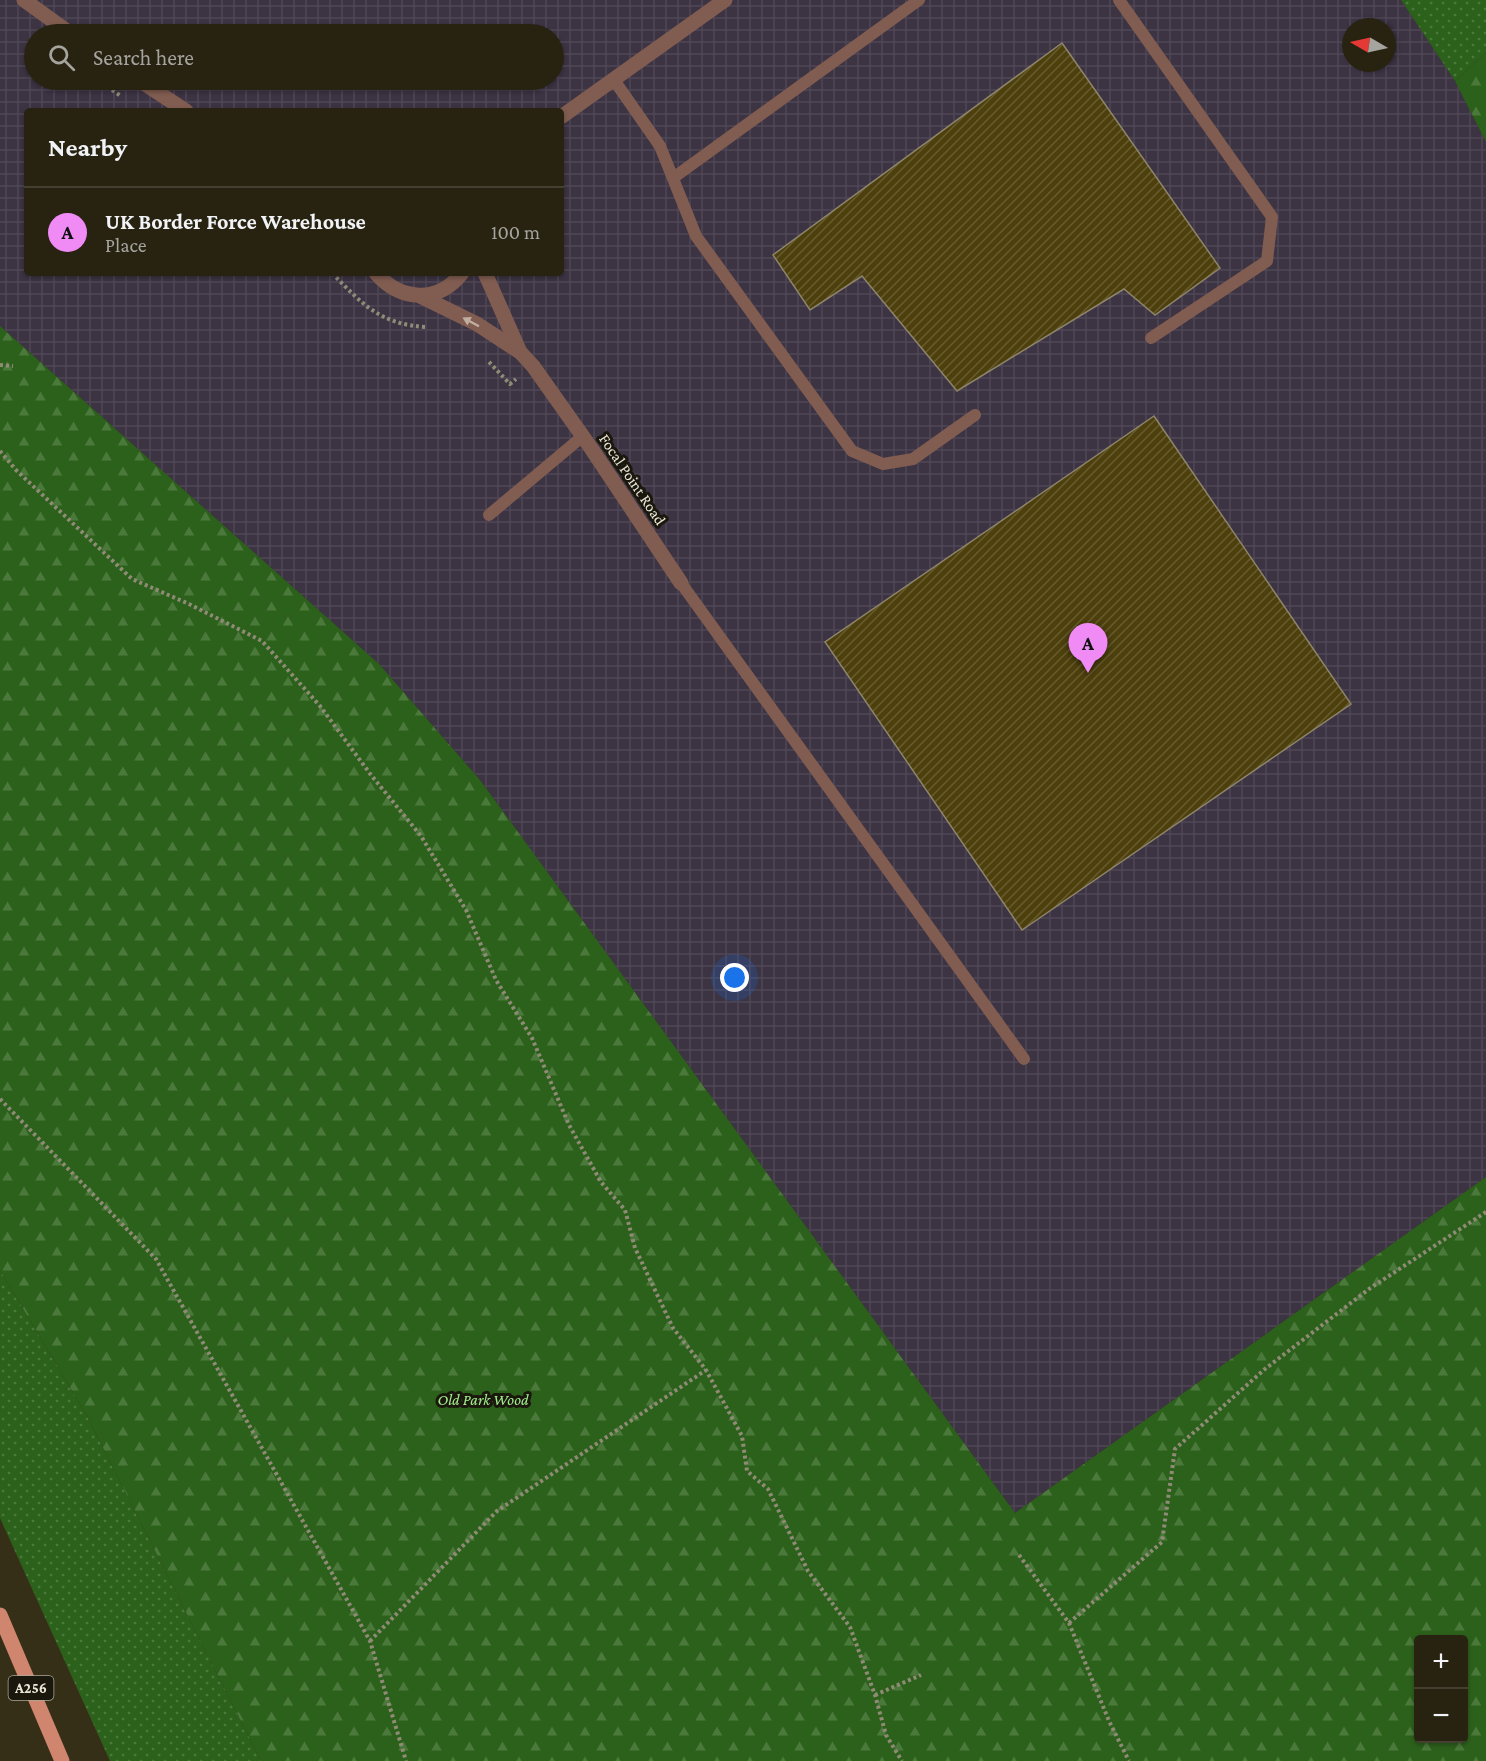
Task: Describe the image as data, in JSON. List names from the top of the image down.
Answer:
{
  "streets": {
    "main road": ["A256"],
    "street": ["Focal Point Road"]
  },
  "parks": ["Old Park Wood"],
  "north": "left",
  "page": {
    "search": "Search here",
    "heading": "Nearby",
    "list": [
      {
        "mark": "A",
        "name": "UK Border Force Warehouse",
        "note": "Place",
        "value": "100 m"
      }
    ],
    "pins": "A",
    "map_buttons": ["+", "−"]
  }
}
